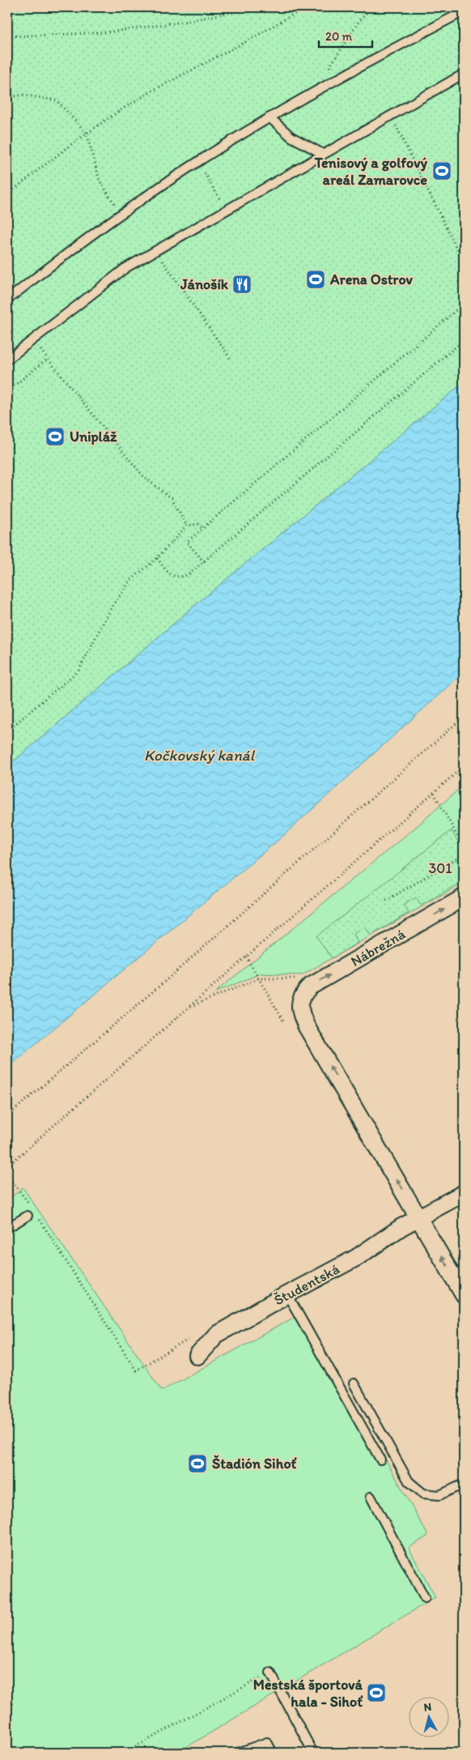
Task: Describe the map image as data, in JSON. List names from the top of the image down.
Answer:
{
  "streets": {
    "street": ["Nábrežná", "Študentská"]
  },
  "crossings": [
    ["Nábrežná", "Študentská"]
  ],
  "water": ["Kočkovský kanál"],
  "parks": ["301"],
  "places": {
    "sports": [
      "Tenisový a golfový areál Zamarovce",
      "Arena Ostrov",
      "Unipláž",
      "Štadión Sihoť",
      "Mestská športová hala - Sihoť"
    ],
    "restaurant": ["Jánošík"]
  },
  "scale_bar": "20 m",
  "north": "top"
}
